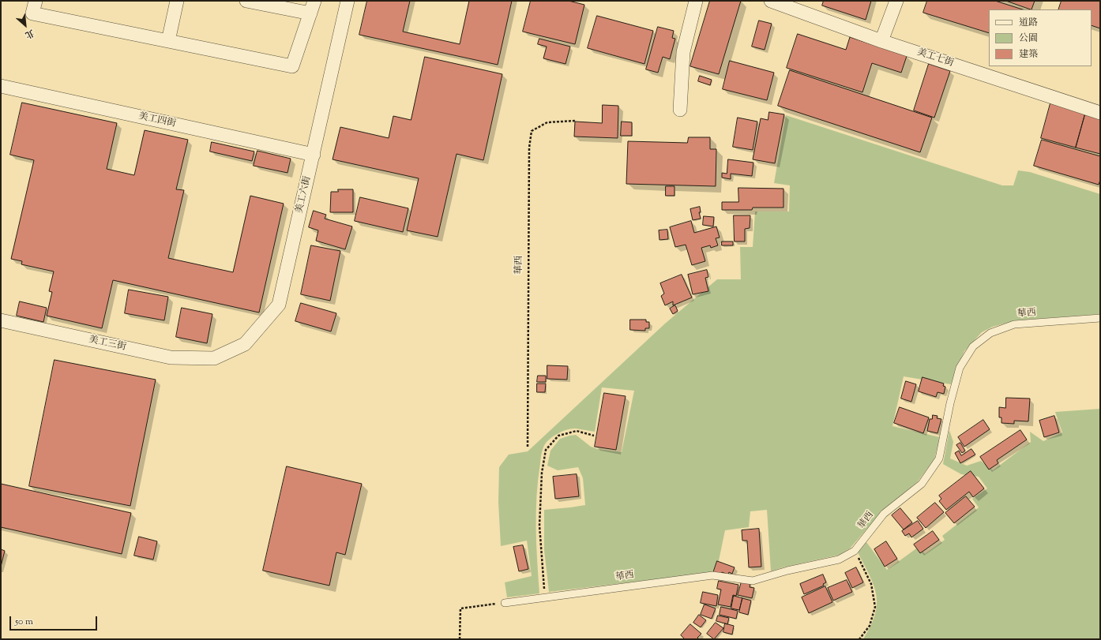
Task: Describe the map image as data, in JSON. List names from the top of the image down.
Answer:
{
  "streets": {
    "street": [
      "美工七街",
      "美工四街",
      "美工六街",
      "美工三街"
    ],
    "lane": ["華西"]
  },
  "crossings": [
    ["美工四街", "美工六街"],
    ["美工六街", "美工三街"]
  ],
  "legend": ["道路", "公園", "建築"],
  "scale_bar": "50 m",
  "north": "bottom right"
}
